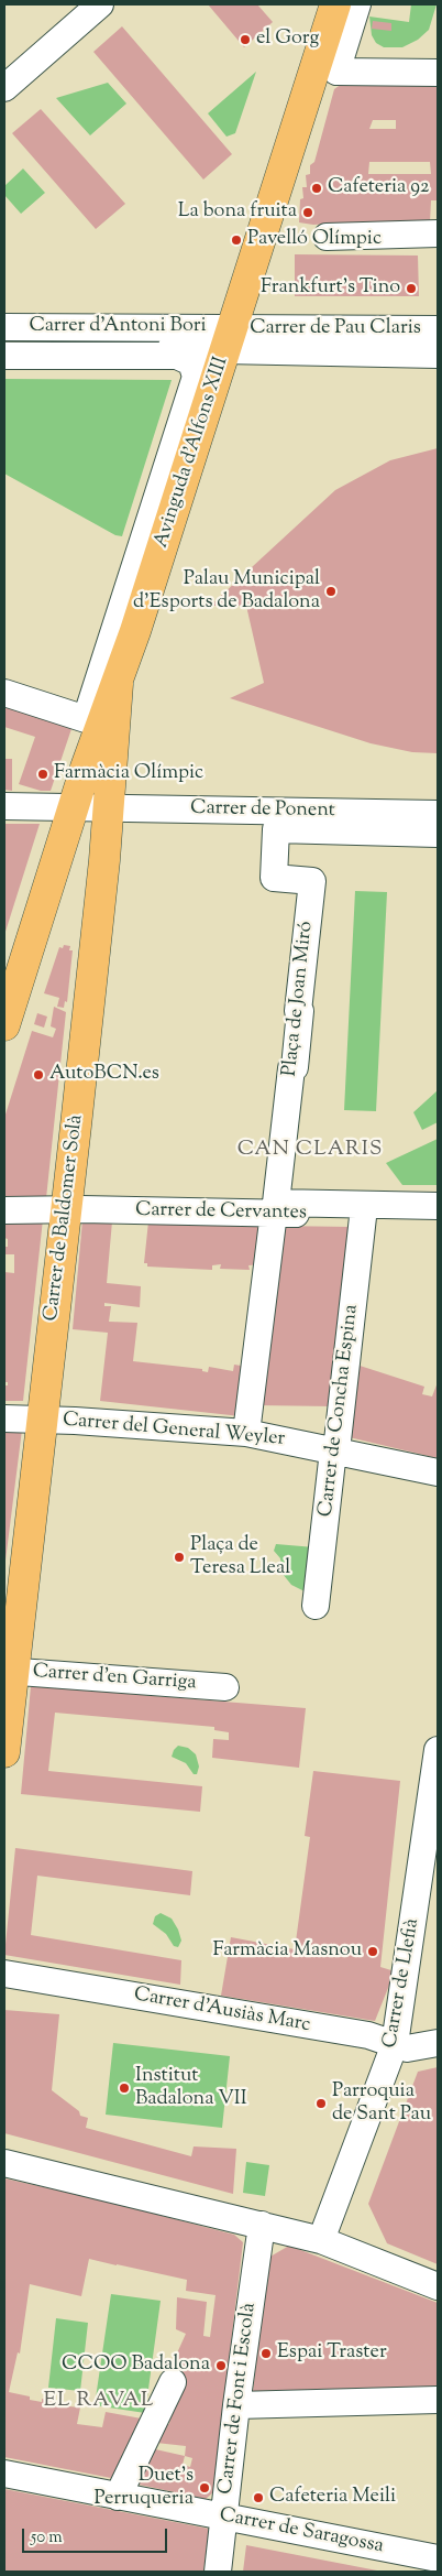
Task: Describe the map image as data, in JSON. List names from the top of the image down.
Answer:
{
  "streets": {
    "main road": ["Avinguda d'Alfons XIII", "Carrer de Baldomer Solà"],
    "street": [
      "Carrer d'Antoni Bori",
      "Carrer de Pau Claris",
      "Carrer de Ponent",
      "Plaça de Joan Miró",
      "Carrer de Cervantes",
      "Carrer de Concha Espina",
      "Carrer del General Weyler",
      "Carrer d'en Garriga",
      "Carrer de Llefià",
      "Carrer d'Ausiàs Marc",
      "Carrer de Font i Escolà",
      "Carrer de Saragossa"
    ]
  },
  "crossings": [
    ["Carrer d'Antoni Bori", "Carrer de Pau Claris"],
    ["Carrer d'Antoni Bori", "Avinguda d'Alfons XIII"],
    ["Carrer de Pau Claris", "Avinguda d'Alfons XIII"],
    ["Avinguda d'Alfons XIII", "Carrer de Ponent"],
    ["Avinguda d'Alfons XIII", "Carrer de Baldomer Solà"],
    ["Carrer de Ponent", "Carrer de Baldomer Solà"],
    ["Carrer de Cervantes", "Carrer de Baldomer Solà"],
    ["Carrer de Cervantes", "Carrer de Concha Espina"],
    ["Carrer de Baldomer Solà", "Carrer del General Weyler"],
    ["Carrer de Baldomer Solà", "Carrer d'en Garriga"],
    ["Carrer de Concha Espina", "Carrer del General Weyler"],
    ["Carrer de Llefià", "Carrer d'Ausiàs Marc"],
    ["Carrer de Font i Escolà", "Carrer de Saragossa"]
  ],
  "districts": ["CAN CLARIS", "EL RAVAL"],
  "places": [
    "el Gorg",
    "Cafeteria 92",
    "La bona fruita",
    "Pavelló Olímpic",
    "Frankfurt's Tino",
    "Palau Municipal d'Esports de Badalona",
    "Farmàcia Olímpic",
    "AutoBCN.es",
    "Plaça de Teresa Lleal",
    "Farmàcia Masnou",
    "Institut Badalona VII",
    "Parroquia de Sant Pau",
    "Espai Traster",
    "CCOO Badalona",
    "Duet's Perruqueria",
    "Cafeteria Meili"
  ],
  "scale_bar": "50 m"
}
